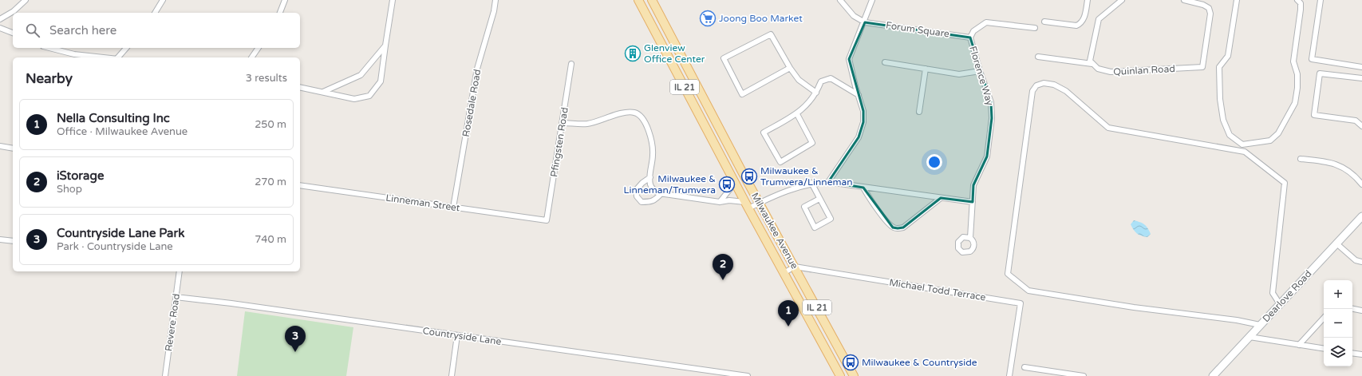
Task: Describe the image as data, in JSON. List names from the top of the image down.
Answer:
{
  "streets": {
    "main road": ["IL 21", "Milwaukee Avenue", "Dearlove Road"],
    "street": [
      "Forum Square",
      "Quinlan Road",
      "Florence Way",
      "Rosedale Road",
      "Pfingsten Road",
      "Linneman Street",
      "Michael Todd Terrace",
      "Revere Road",
      "Countryside Lane"
    ]
  },
  "crossings": [
    ["Forum Square", "Florence Way"],
    ["Rosedale Road", "Linneman Street"],
    ["Pfingsten Road", "Linneman Street"],
    ["Milwaukee Avenue", "Michael Todd Terrace"],
    ["Revere Road", "Countryside Lane"]
  ],
  "places": {
    "supermarket": ["Joong Boo Market"],
    "building": ["Glenview Office Center"],
    "bus stop": ["Milwaukee & Trumvera/Linneman", "Milwaukee & Linneman/Trumvera", "Milwaukee & Countryside"]
  },
  "page": {
    "search": "Search here",
    "heading": ["Nearby", "3 results"],
    "list": [
      {
        "mark": "1",
        "name": "Nella Consulting Inc",
        "note": "Office · Milwaukee Avenue",
        "value": "250 m"
      },
      {
        "mark": "2",
        "name": "iStorage",
        "note": "Shop",
        "value": "270 m"
      },
      {
        "mark": "3",
        "name": "Countryside Lane Park",
        "note": "Park · Countryside Lane",
        "value": "740 m"
      }
    ],
    "pins": ["2", "1", "3"],
    "map_buttons": ["+", "−"]
  }
}
